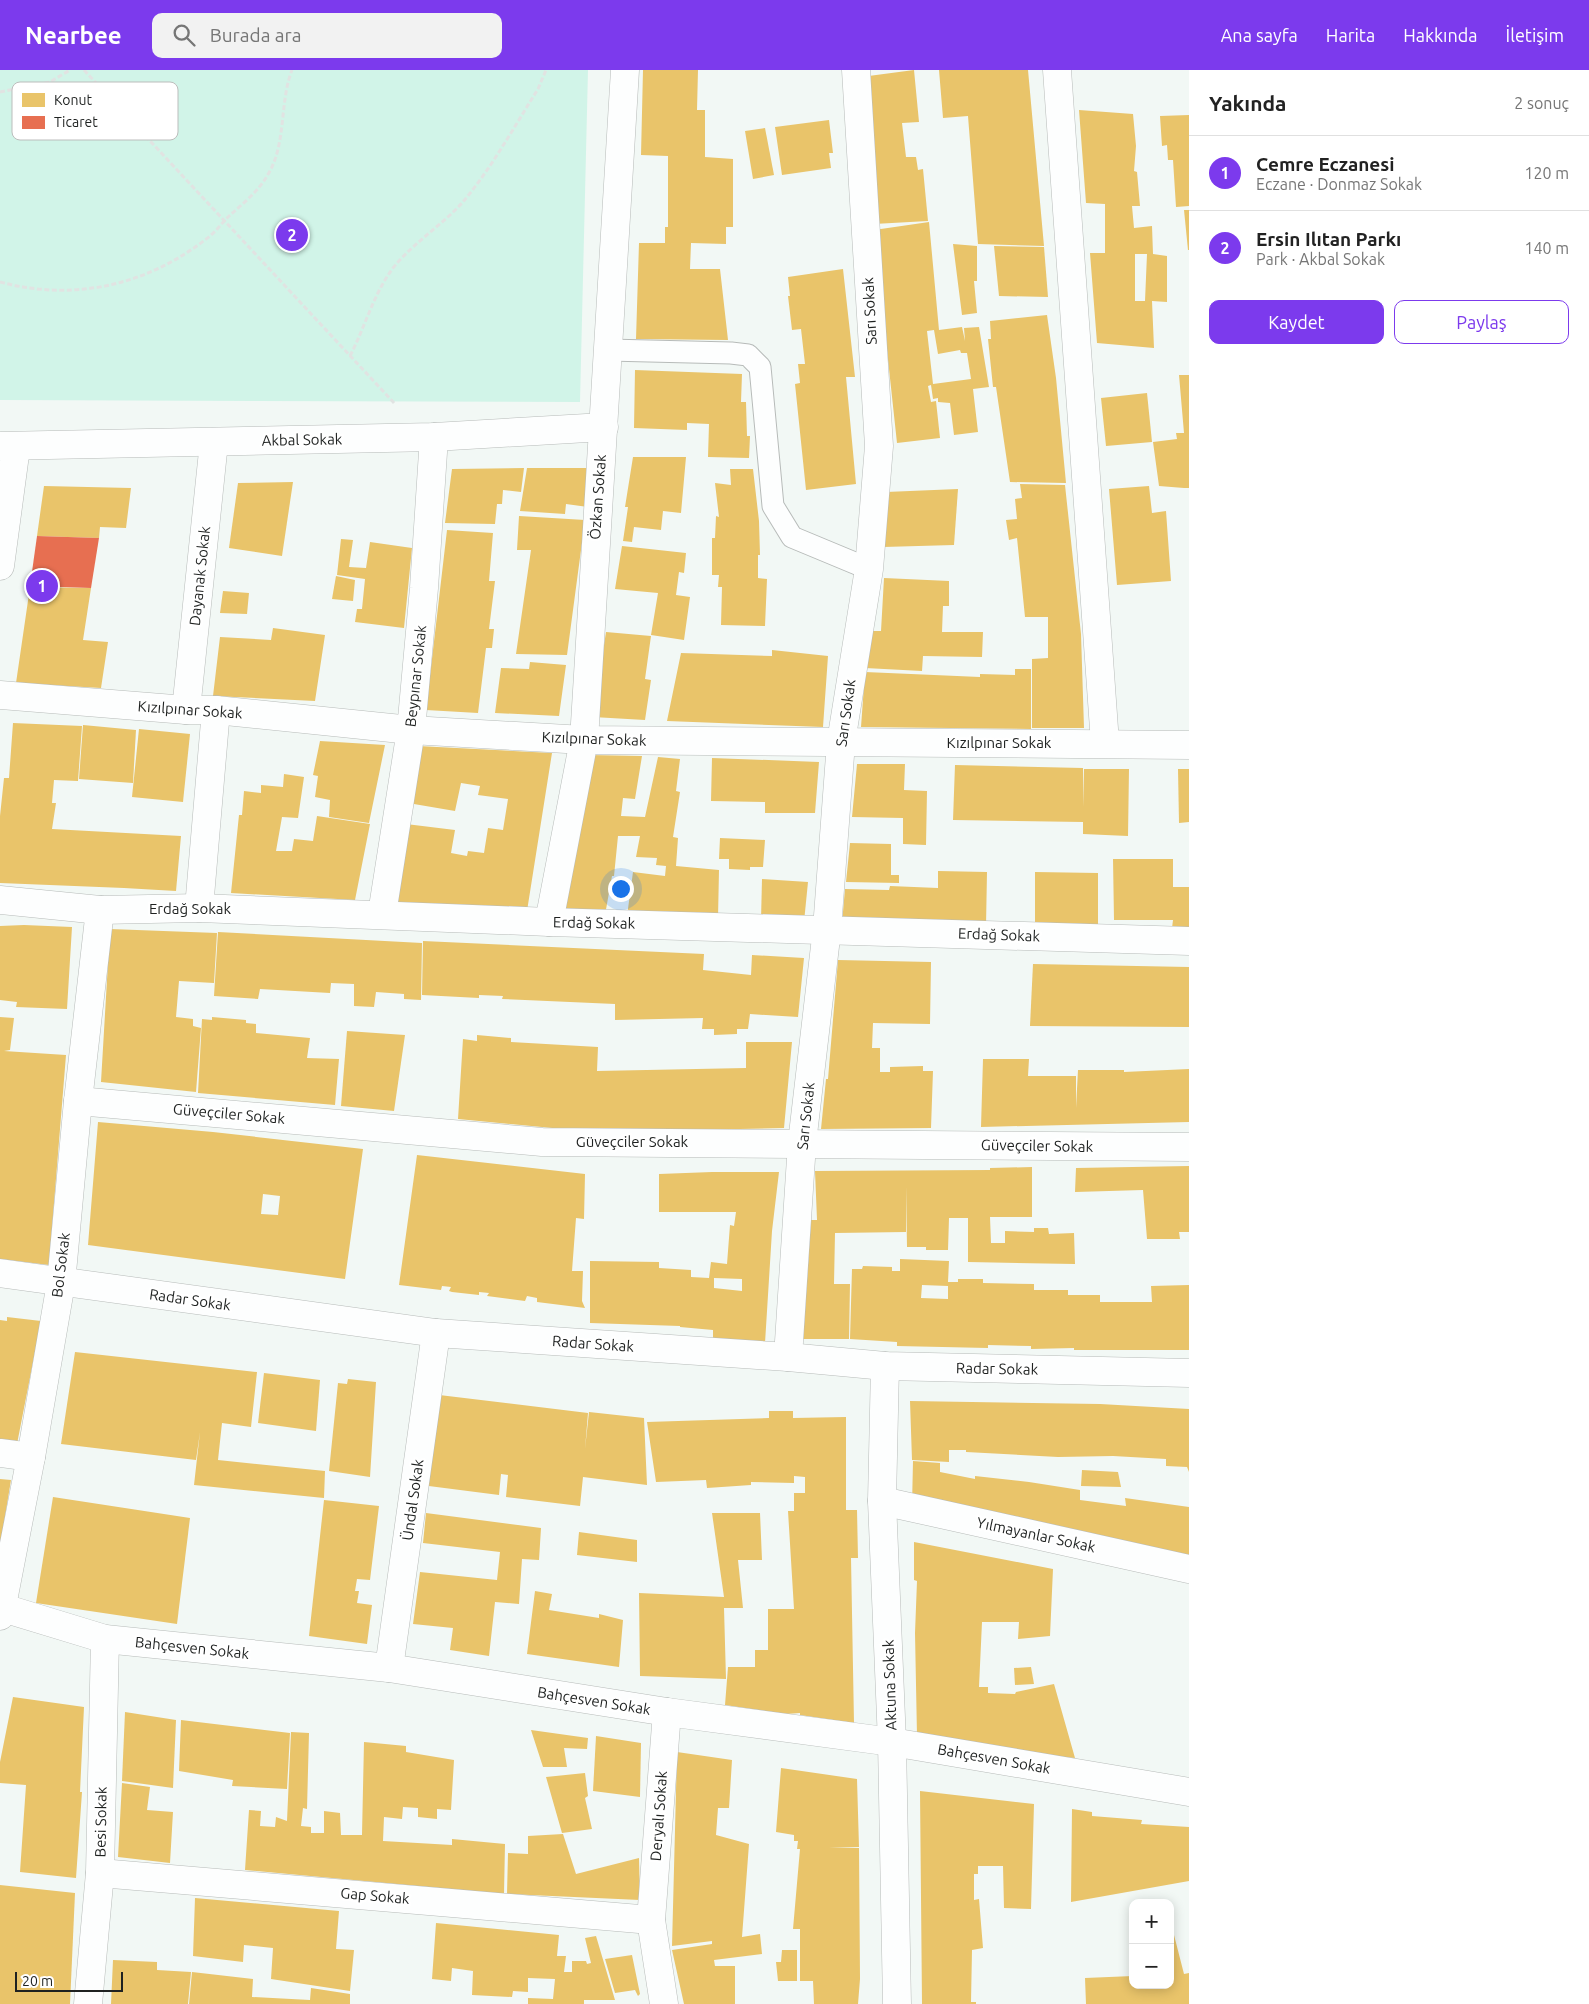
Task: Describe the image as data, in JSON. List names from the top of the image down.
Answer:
{
  "streets": {
    "street": [
      "Sarı Sokak",
      "Akbal Sokak",
      "Özkan Sokak",
      "Dayanak Sokak",
      "Beypınar Sokak",
      "Kızılpınar Sokak",
      "Erdağ Sokak",
      "Güveçciler Sokak",
      "Bol Sokak",
      "Radar Sokak",
      "Ündal Sokak",
      "Yılmayanlar Sokak",
      "Bahçesven Sokak",
      "Aktuna Sokak",
      "Deryalı Sokak",
      "Besi Sokak",
      "Gap Sokak"
    ]
  },
  "crossings": [
    ["Sarı Sokak", "Kızılpınar Sokak"],
    ["Sarı Sokak", "Erdağ Sokak"],
    ["Sarı Sokak", "Güveçciler Sokak"],
    ["Sarı Sokak", "Radar Sokak"],
    ["Akbal Sokak", "Özkan Sokak"],
    ["Akbal Sokak", "Dayanak Sokak"],
    ["Akbal Sokak", "Beypınar Sokak"],
    ["Özkan Sokak", "Kızılpınar Sokak"],
    ["Özkan Sokak", "Erdağ Sokak"],
    ["Dayanak Sokak", "Kızılpınar Sokak"],
    ["Beypınar Sokak", "Kızılpınar Sokak"],
    ["Beypınar Sokak", "Erdağ Sokak"],
    ["Erdağ Sokak", "Bol Sokak"],
    ["Güveçciler Sokak", "Bol Sokak"],
    ["Bol Sokak", "Radar Sokak"],
    ["Bol Sokak", "Bahçesven Sokak"],
    ["Radar Sokak", "Ündal Sokak"],
    ["Radar Sokak", "Aktuna Sokak"],
    ["Ündal Sokak", "Bahçesven Sokak"],
    ["Yılmayanlar Sokak", "Aktuna Sokak"],
    ["Bahçesven Sokak", "Aktuna Sokak"],
    ["Bahçesven Sokak", "Deryalı Sokak"],
    ["Bahçesven Sokak", "Besi Sokak"],
    ["Deryalı Sokak", "Gap Sokak"],
    ["Besi Sokak", "Gap Sokak"]
  ],
  "legend": ["Konut", "Ticaret"],
  "scale_bar": "20 m",
  "page": {
    "header": "Nearbee",
    "search": "Burada ara",
    "nav": [
      "Ana sayfa",
      "Harita",
      "Hakkında",
      "İletişim"
    ],
    "heading": ["Yakında", "2 sonuç"],
    "list": [
      {
        "mark": "1",
        "name": "Cemre Eczanesi",
        "note": "Eczane · Donmaz Sokak",
        "value": "120 m"
      },
      {
        "mark": "2",
        "name": "Ersin Ilıtan Parkı",
        "note": "Park · Akbal Sokak",
        "value": "140 m"
      }
    ],
    "pins": ["2", "1"],
    "buttons": ["Kaydet", "Paylaş"],
    "map_buttons": ["+", "−"],
    "scale": "20 m"
  }
}
